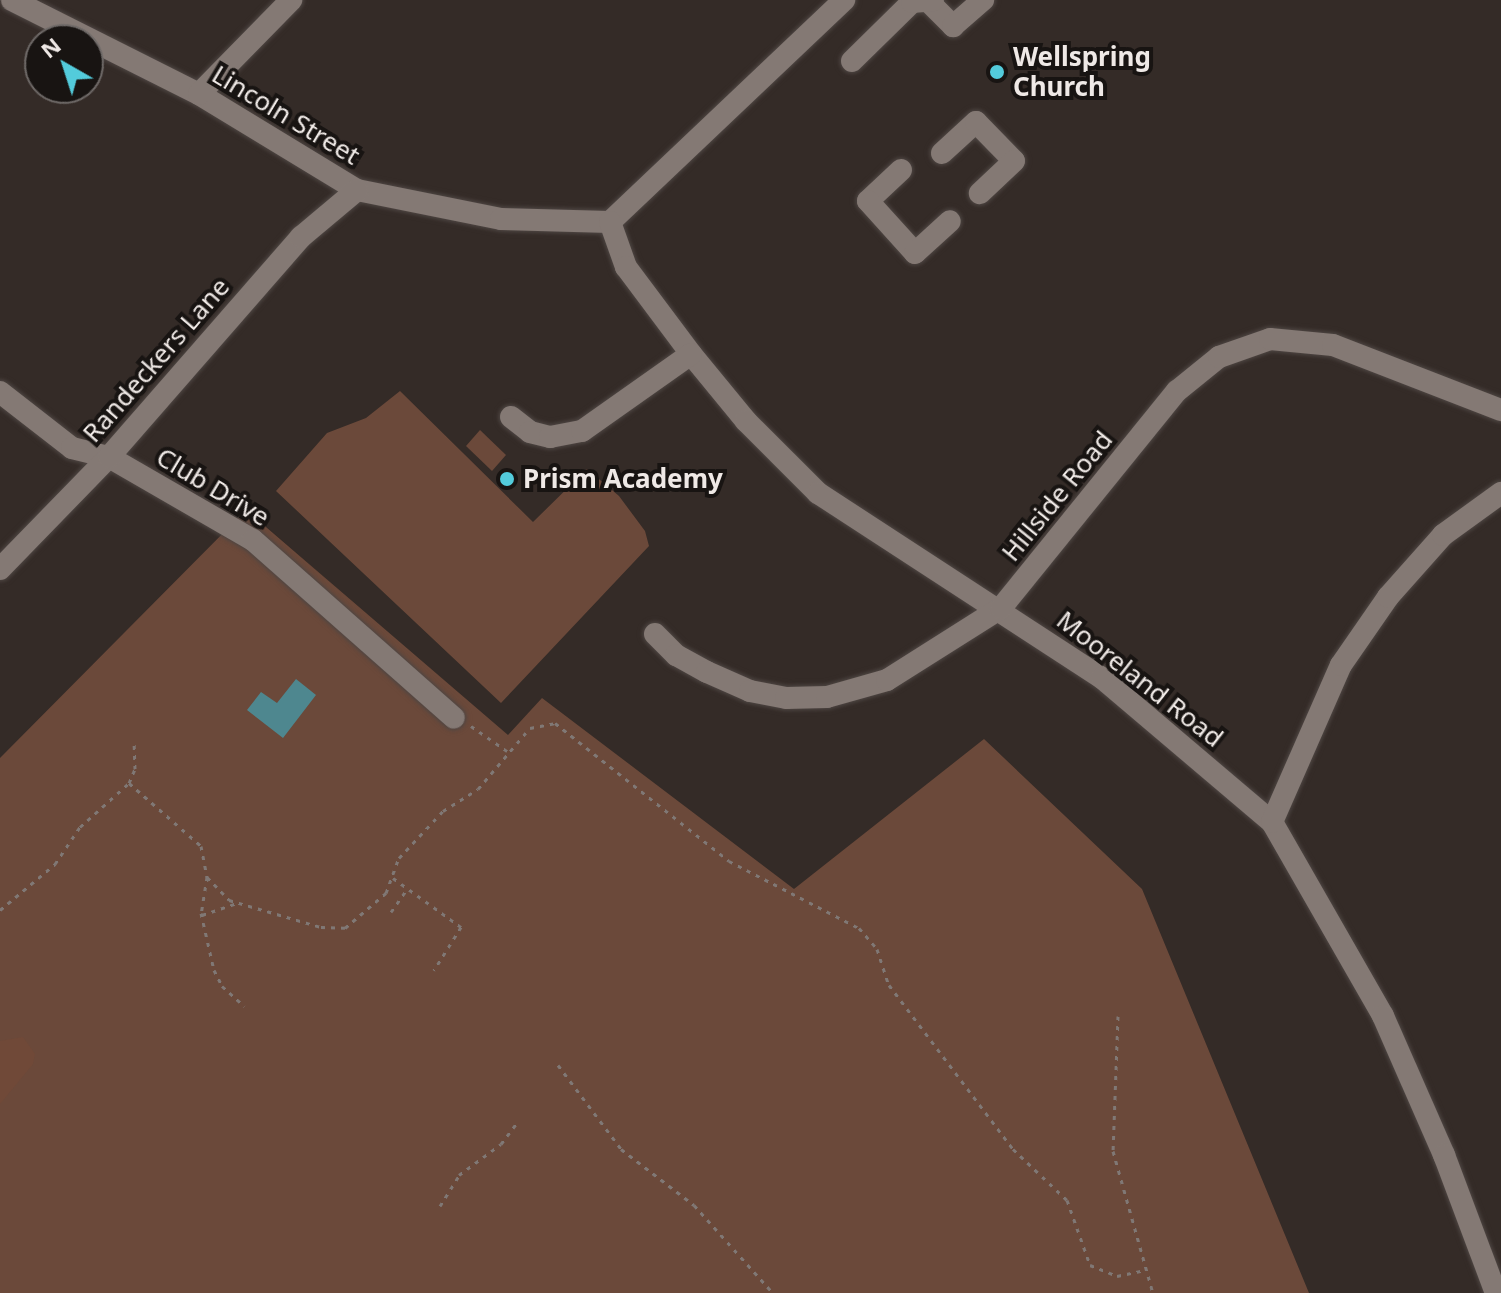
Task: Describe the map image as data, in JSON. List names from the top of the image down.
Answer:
{
  "streets": {
    "street": [
      "Lincoln Street",
      "Randeckers Lane",
      "Club Drive",
      "Hillside Road",
      "Mooreland Road"
    ]
  },
  "crossings": [
    ["Lincoln Street", "Randeckers Lane"],
    ["Lincoln Street", "Mooreland Road"],
    ["Randeckers Lane", "Club Drive"],
    ["Hillside Road", "Mooreland Road"]
  ],
  "places": ["Wellspring Church", "Prism Academy"],
  "north": "top left"
}
